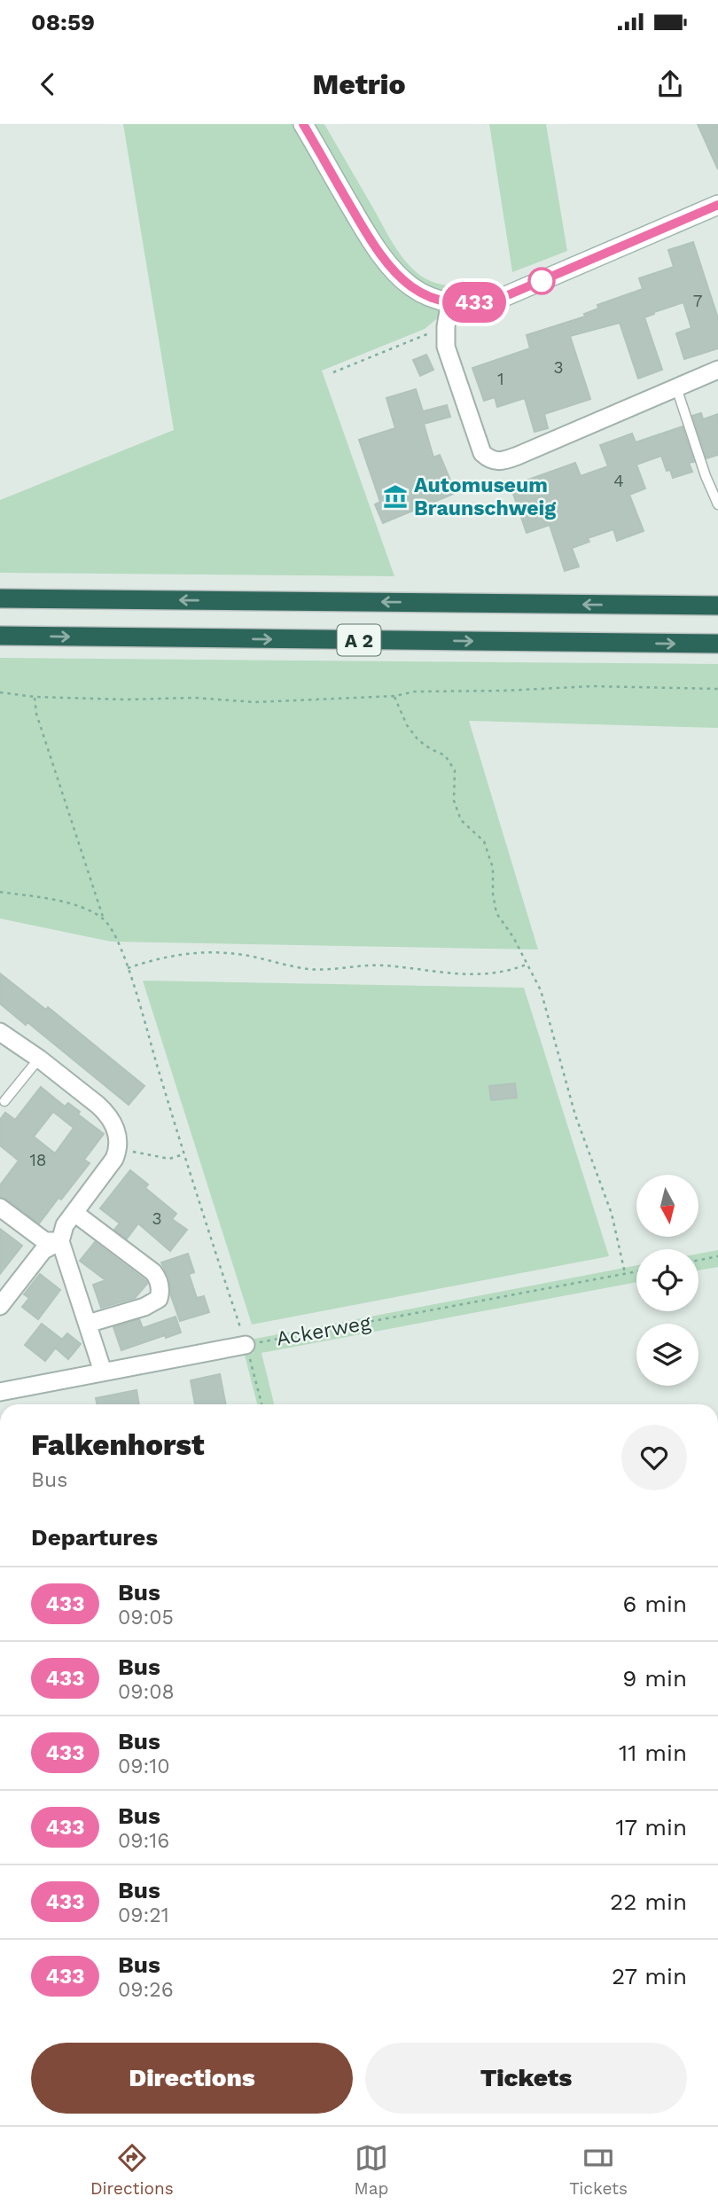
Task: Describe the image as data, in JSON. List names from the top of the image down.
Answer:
{
  "streets": {
    "highway": ["A 2"],
    "path": ["Ackerweg"]
  },
  "places": {
    "museum": ["Automuseum Braunschweig"]
  },
  "lines": ["bus line 433"],
  "house_numbers": [
    "7",
    "3",
    "1",
    "4",
    "18",
    "3"
  ],
  "north": "bottom",
  "page": {
    "status": "08:59",
    "header": "Metrio",
    "on_map": "433",
    "heading": [
      ["Falkenhorst", "Bus"],
      "Departures"
    ],
    "list": [
      {
        "mark": "433",
        "name": "Bus",
        "note": "09:05",
        "value": "6 min"
      },
      {
        "mark": "433",
        "name": "Bus",
        "note": "09:08",
        "value": "9 min"
      },
      {
        "mark": "433",
        "name": "Bus",
        "note": "09:10",
        "value": "11 min"
      },
      {
        "mark": "433",
        "name": "Bus",
        "note": "09:16",
        "value": "17 min"
      },
      {
        "mark": "433",
        "name": "Bus",
        "note": "09:21",
        "value": "22 min"
      },
      {
        "mark": "433",
        "name": "Bus",
        "note": "09:26",
        "value": "27 min"
      }
    ],
    "buttons": ["Directions", "Tickets"],
    "tabs": ["Directions", "Map", "Tickets"]
  }
}
